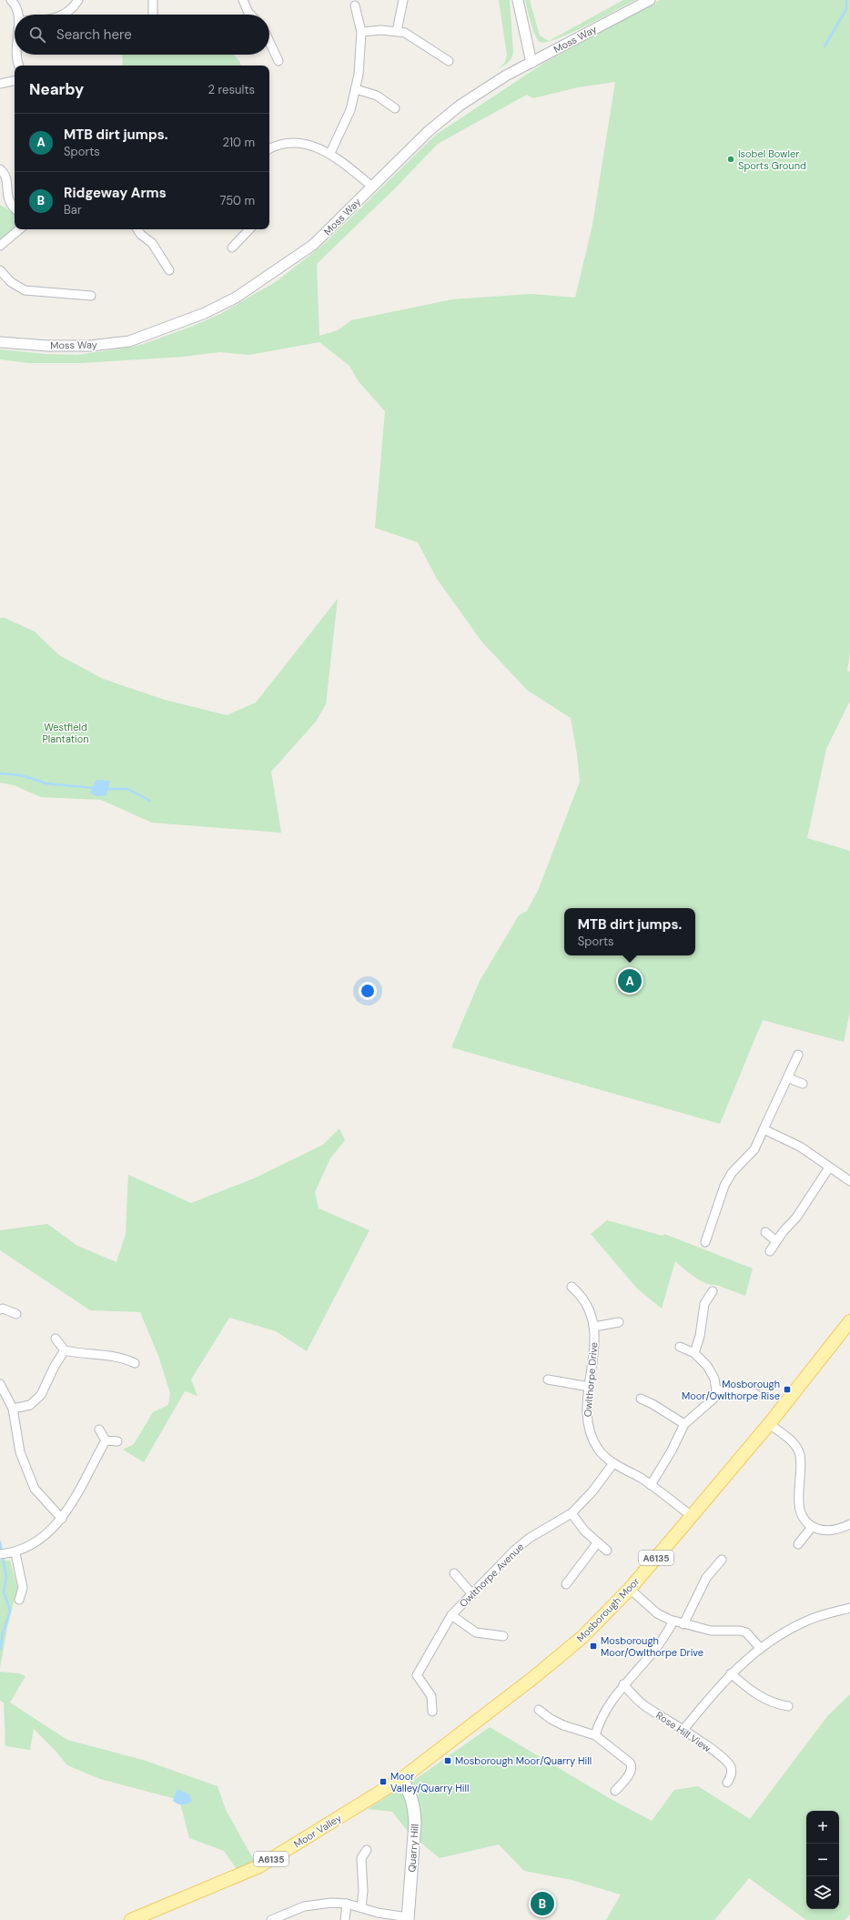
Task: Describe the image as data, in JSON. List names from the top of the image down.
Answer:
{
  "streets": {
    "main road": [
      "A6135",
      "Mosborough Moor",
      "Moor Valley",
      "Quarry Hill"
    ],
    "street": [
      "Moss Way",
      "Owlthorpe Drive",
      "Owlthorpe Avenue",
      "Rose Hill View"
    ]
  },
  "crossings": [
    ["Owlthorpe Drive", "Owlthorpe Avenue"],
    ["Owlthorpe Drive", "Mosborough Moor"],
    ["Mosborough Moor", "Moor Valley"],
    ["Mosborough Moor", "Quarry Hill"],
    ["Moor Valley", "Quarry Hill"]
  ],
  "parks": ["Westfield Plantation"],
  "places": {
    "other": ["Isobel Bowler Sports Ground"],
    "transit": [
      "Mosborough Moor/Owlthorpe Rise",
      "Mosborough Moor/Owlthorpe Drive",
      "Mosborough Moor/Quarry Hill",
      "Moor Valley/Quarry Hill"
    ]
  },
  "page": {
    "search": "Search here",
    "heading": ["Nearby", "2 results"],
    "list": [
      {
        "mark": "A",
        "name": "MTB dirt jumps.",
        "note": "Sports",
        "value": "210 m"
      },
      {
        "mark": "B",
        "name": "Ridgeway Arms",
        "note": "Bar",
        "value": "750 m"
      }
    ],
    "popup": ["MTB dirt jumps.", "Sports"],
    "pins": ["A", "B"],
    "map_buttons": ["+", "−"]
  }
}
